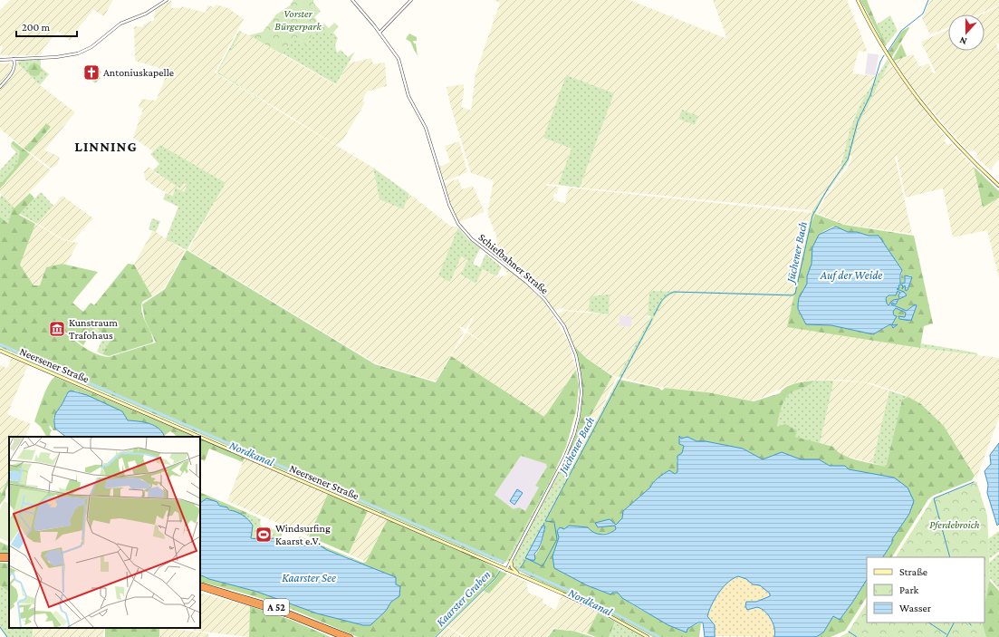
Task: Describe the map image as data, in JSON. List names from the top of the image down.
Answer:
{
  "streets": {
    "highway": ["A 52"],
    "main road": ["Neersener Straße"],
    "street": ["Schiefbahner Straße"]
  },
  "crossings": [
    ["Schiefbahner Straße", "Neersener Straße"]
  ],
  "districts": ["LINNING"],
  "water": [
    "Jüchener Bach",
    "Auf der Weide",
    "Nordkanal",
    "Kaarster See",
    "Kaarster Graben"
  ],
  "parks": ["Vorster Bürgerpark", "Pferdebroich"],
  "places": {
    "church": ["Antoniuskapelle"],
    "museum": ["Kunstraum Trafohaus"],
    "sports": ["Windsurfing Kaarst e.V."]
  },
  "legend": ["Straße", "Park", "Wasser"],
  "scale_bar": "200 m",
  "north": "bottom"
}
